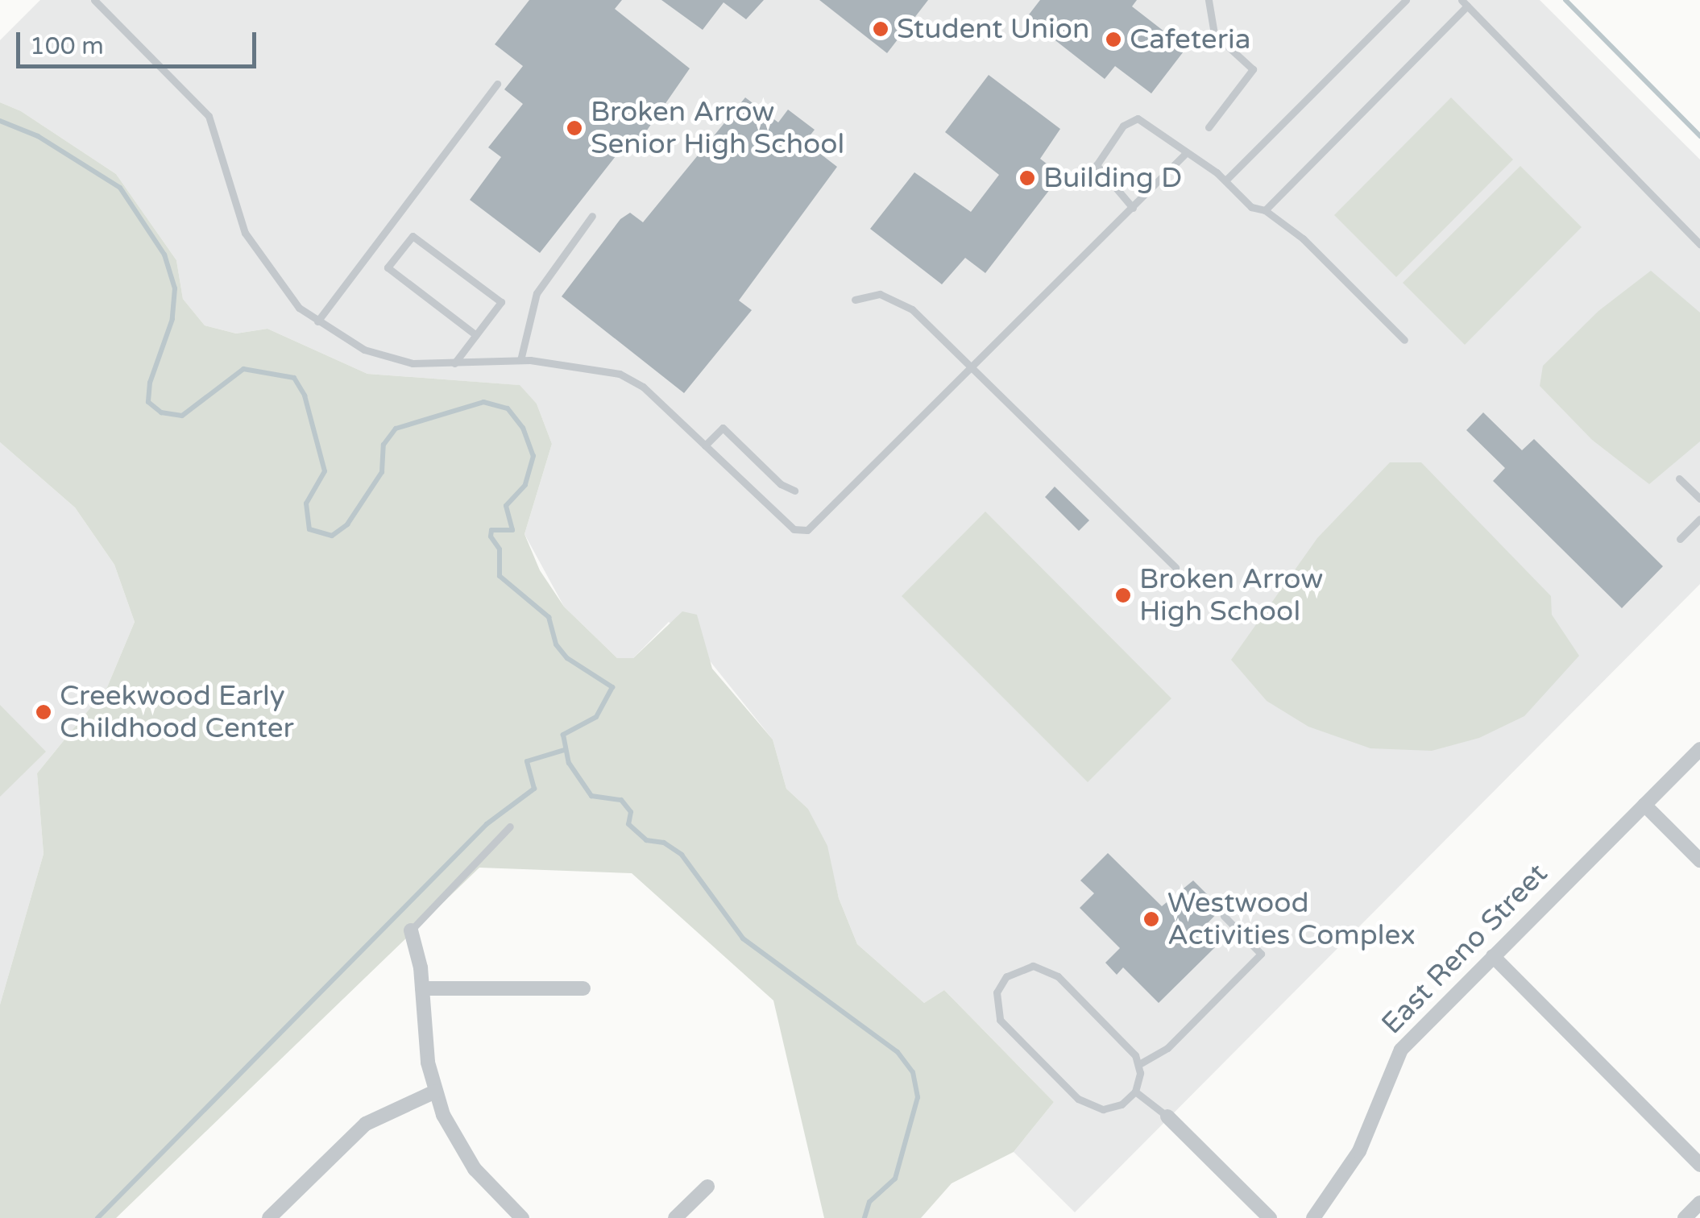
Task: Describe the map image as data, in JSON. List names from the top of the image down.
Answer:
{
  "streets": {
    "street": ["East Reno Street"]
  },
  "places": [
    "Student Union",
    "Cafeteria",
    "Broken Arrow Senior High School",
    "Building D",
    "Broken Arrow High School",
    "Creekwood Early Childhood Center",
    "Westwood Activities Complex"
  ],
  "scale_bar": "100 m"
}
